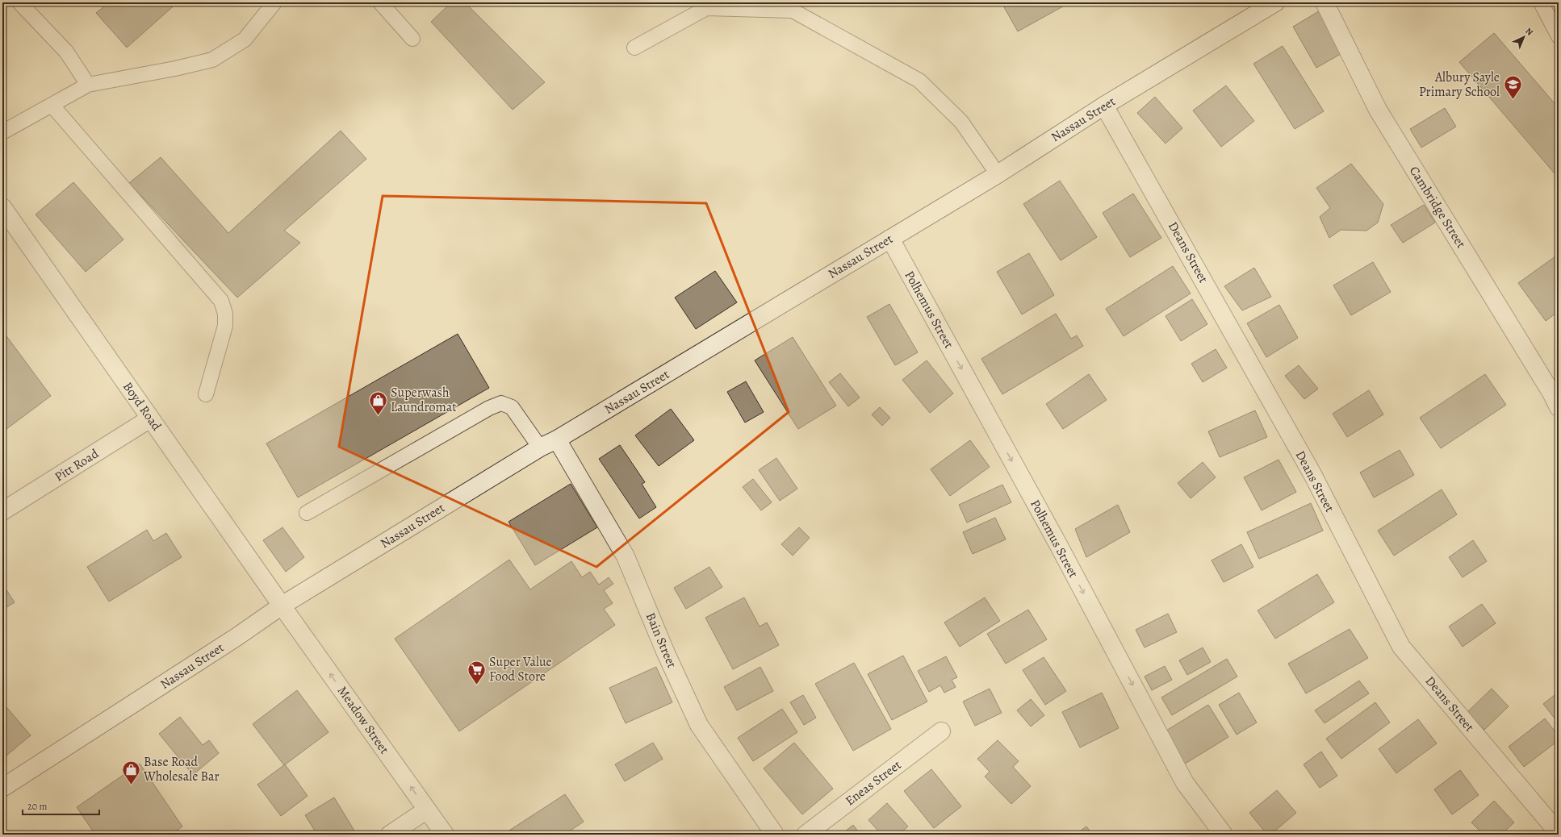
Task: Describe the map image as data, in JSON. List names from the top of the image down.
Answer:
{
  "streets": {
    "street": [
      "Nassau Street",
      "Cambridge Street",
      "Deans Street",
      "Polhemus Street",
      "Boyd Road",
      "Pitt Road",
      "Bain Street",
      "Meadow Street",
      "Eneas Street"
    ]
  },
  "crossings": [
    ["Nassau Street", "Deans Street"],
    ["Nassau Street", "Polhemus Street"],
    ["Nassau Street", "Boyd Road"],
    ["Nassau Street", "Bain Street"],
    ["Nassau Street", "Meadow Street"],
    ["Boyd Road", "Pitt Road"],
    ["Boyd Road", "Meadow Street"]
  ],
  "one_way": ["Polhemus Street", "Meadow Street"],
  "places": {
    "school or university": ["Albury Sayle Primary School"],
    "shop": ["Superwash Laundromat", "Base Road Wholesale Bar"],
    "supermarket": ["Super Value Food Store"]
  },
  "scale_bar": "20 m",
  "north": "top right"
}
